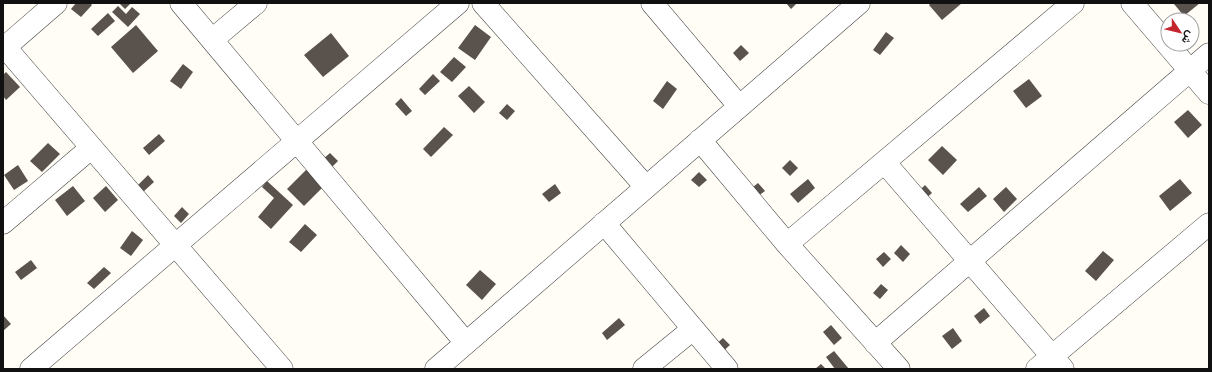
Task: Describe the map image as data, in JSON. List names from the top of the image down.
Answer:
{
  "north": "bottom right"
}
